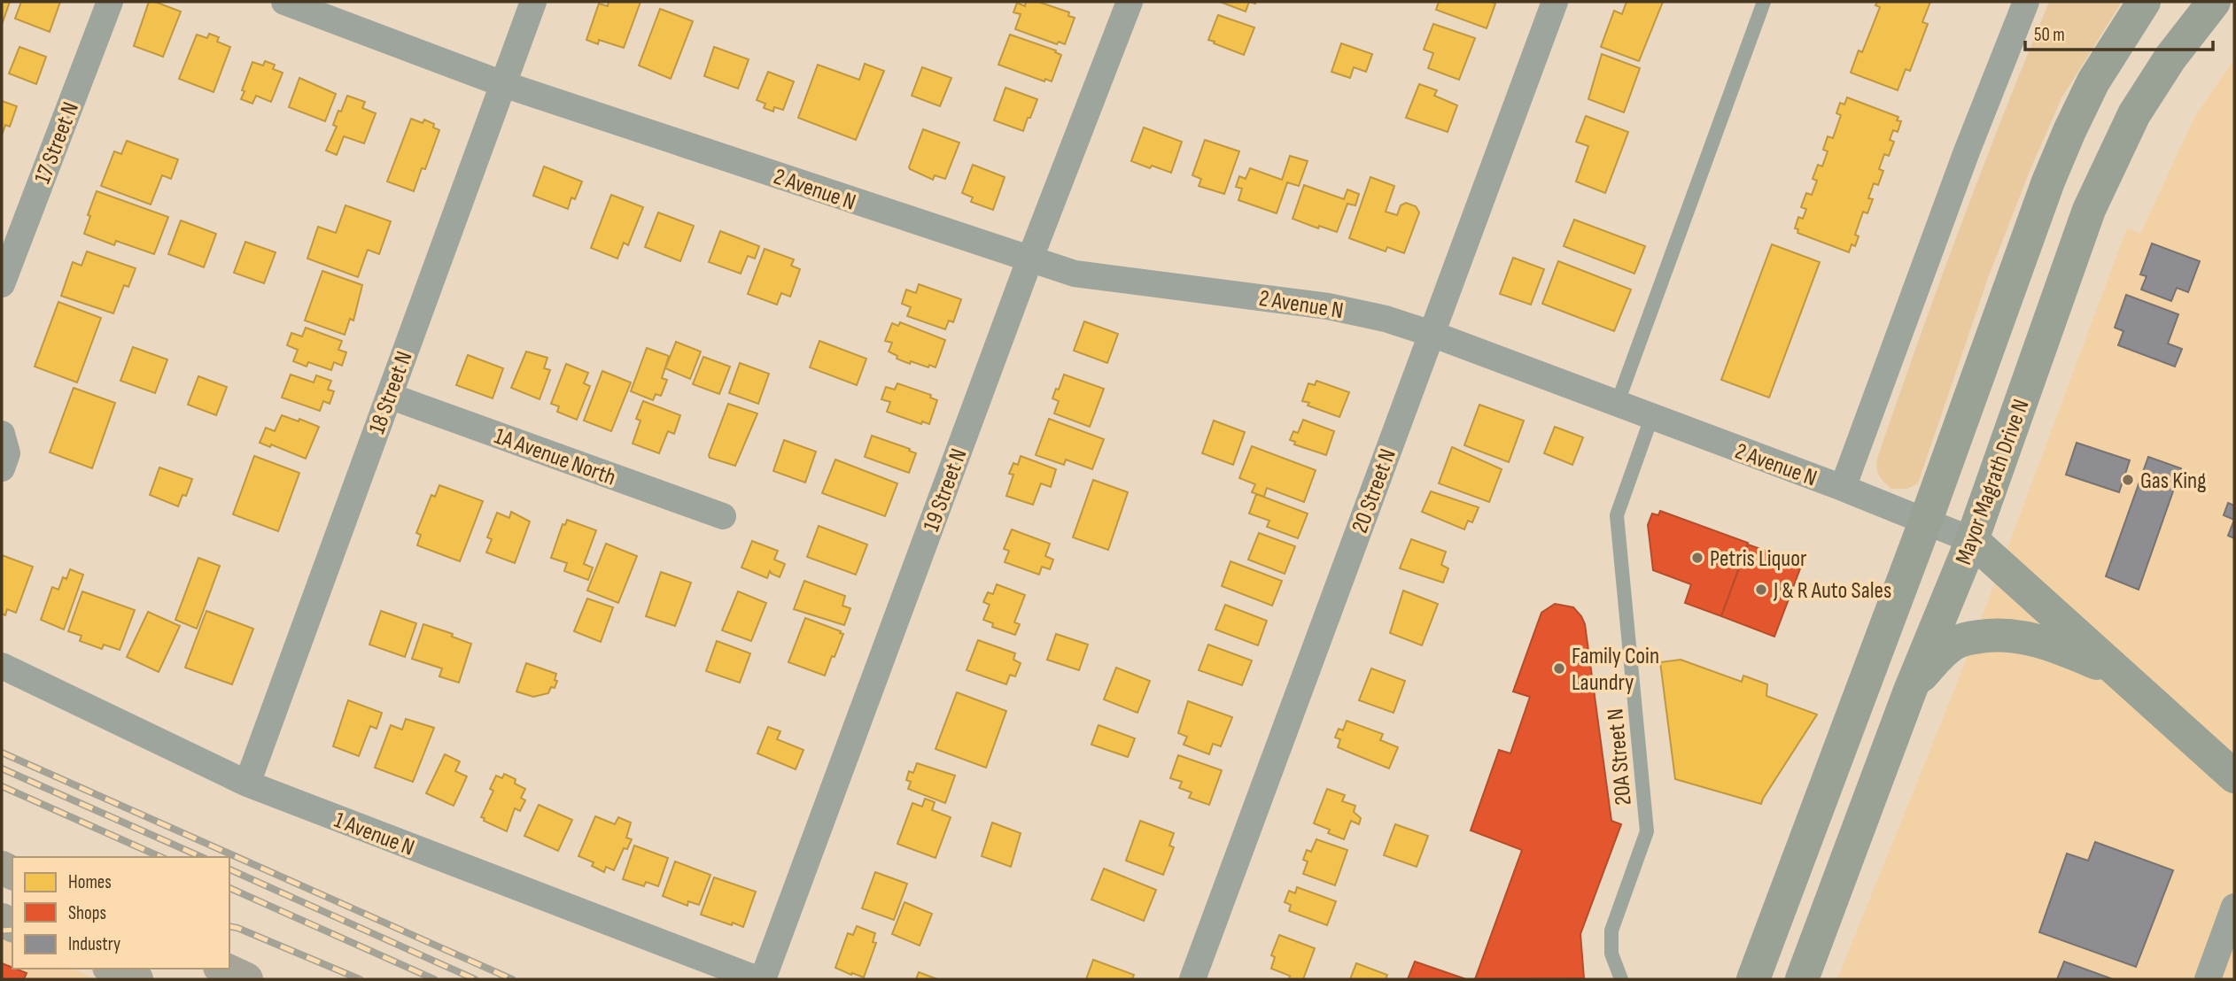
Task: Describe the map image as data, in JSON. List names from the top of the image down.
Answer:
{
  "streets": {
    "main road": ["2 Avenue N", "Mayor Magrath Drive N"],
    "street": [
      "17 Street N",
      "18 Street N",
      "1A Avenue North",
      "19 Street N",
      "20 Street N",
      "1 Avenue N"
    ],
    "lane": ["20A Street N"]
  },
  "crossings": [
    ["2 Avenue N", "18 Street N"],
    ["2 Avenue N", "Mayor Magrath Drive N"],
    ["2 Avenue N", "19 Street N"],
    ["2 Avenue N", "20 Street N"],
    ["2 Avenue N", "20A Street N"],
    ["18 Street N", "1A Avenue North"],
    ["18 Street N", "1 Avenue N"]
  ],
  "places": [
    "Gas King",
    "Petris Liquor",
    "J & R Auto Sales",
    "Family Coin Laundry"
  ],
  "legend": ["Homes", "Shops", "Industry"],
  "scale_bar": "50 m"
}
